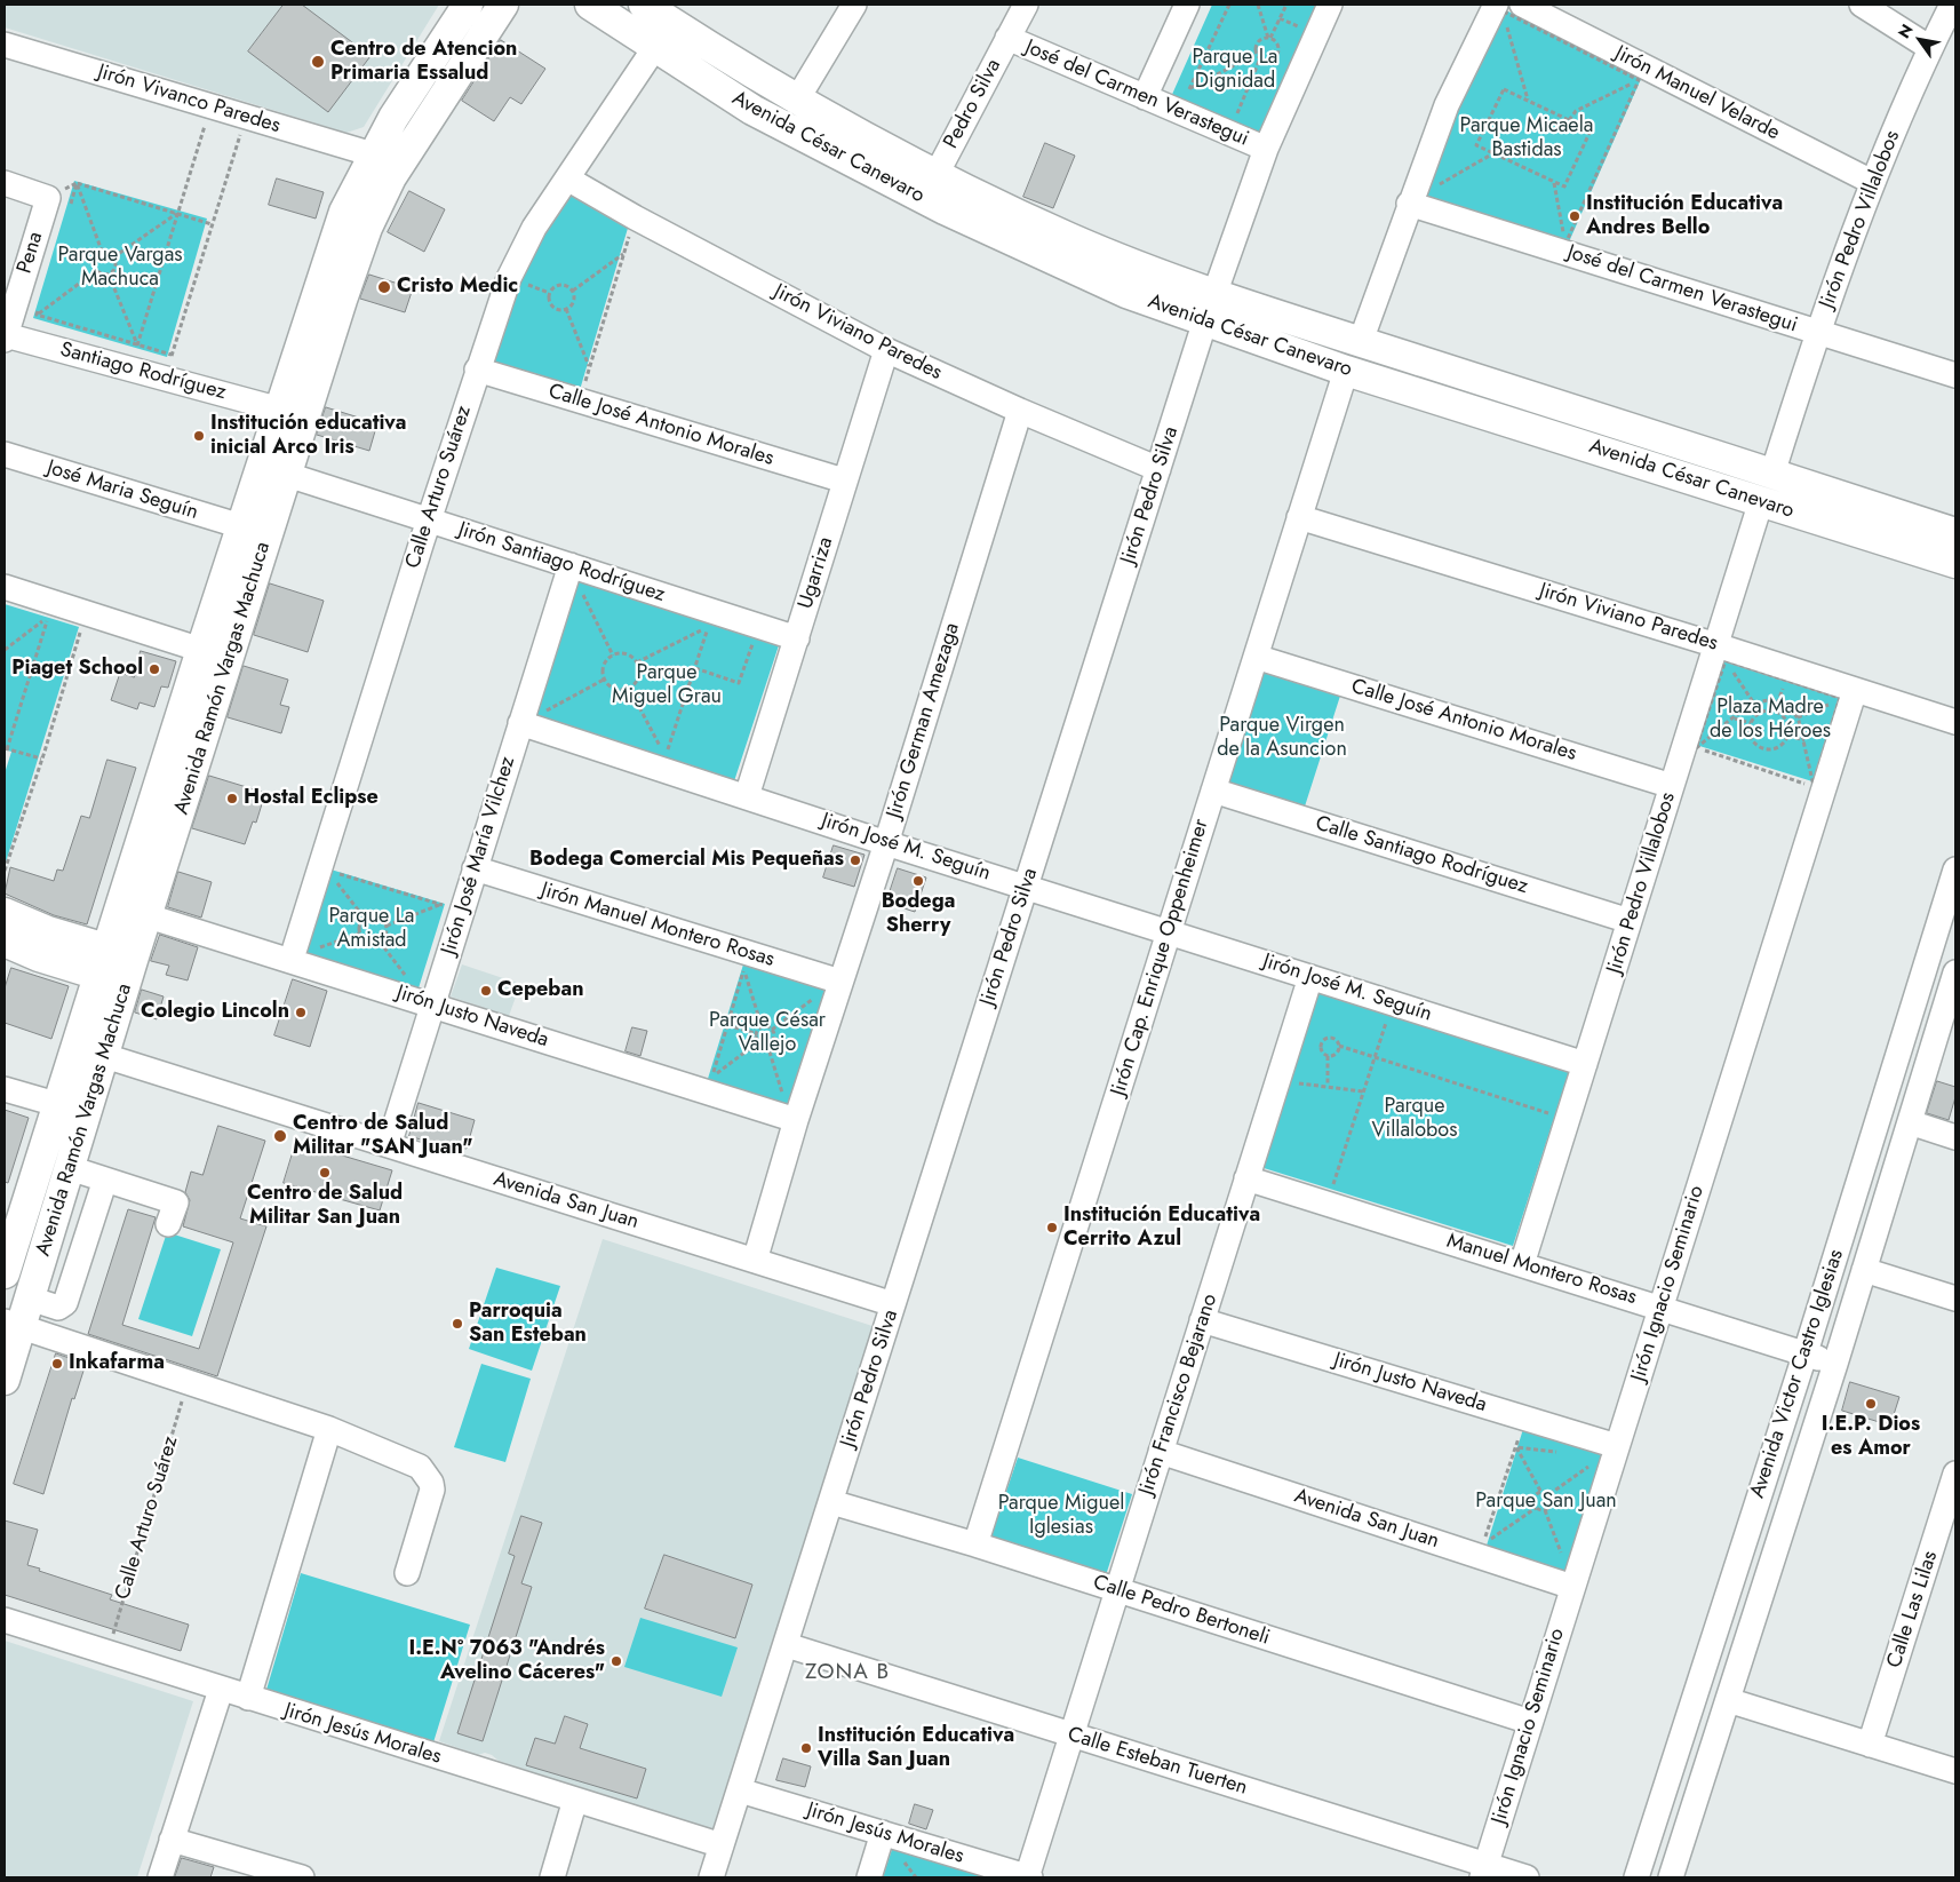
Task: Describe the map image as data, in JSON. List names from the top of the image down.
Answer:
{
  "streets": {
    "main road": ["Avenida César Canevaro", "Avenida Ramón Vargas Machuca"],
    "street": [
      "José del Carmen Verastegui",
      "Jirón Manuel Velarde",
      "Jirón Vivanco Paredes",
      "Pedro Silva",
      "Jirón Pedro Villalobos",
      "Pena",
      "Jirón Viviano Paredes",
      "Santiago Rodríguez",
      "Calle José Antonio Morales",
      "Calle Arturo Suárez",
      "José Maria Seguín",
      "Jirón Pedro Silva",
      "Jirón Santiago Rodríguez",
      "Ugarriza",
      "Jirón German Amezaga",
      "Jirón José M. Seguín",
      "Jirón José María Vilchez",
      "Calle Santiago Rodríguez",
      "Jirón Manuel Montero Rosas",
      "Jirón Cap. Enrique Oppenheimer",
      "Jirón Justo Naveda",
      "Avenida San Juan",
      "Manuel Montero Rosas",
      "Jirón Ignacio Seminario",
      "Avenida Victor Castro Iglesias",
      "Jirón Francisco Bejarano",
      "Calle Las Lilas",
      "Calle Pedro Bertoneli",
      "Jirón Jesús Morales",
      "Calle Esteban Tuerten"
    ]
  },
  "crossings": [
    ["José del Carmen Verastegui", "Pedro Silva"],
    ["José del Carmen Verastegui", "Jirón Pedro Villalobos"],
    ["José del Carmen Verastegui", "Jirón Pedro Silva"],
    ["Jirón Manuel Velarde", "Jirón Pedro Villalobos"],
    ["Jirón Vivanco Paredes", "Avenida Ramón Vargas Machuca"],
    ["Pedro Silva", "Avenida César Canevaro"],
    ["Avenida César Canevaro", "Jirón Pedro Villalobos"],
    ["Avenida César Canevaro", "Calle Arturo Suárez"],
    ["Avenida César Canevaro", "Jirón Pedro Silva"],
    ["Avenida César Canevaro", "Jirón Cap. Enrique Oppenheimer"],
    ["Jirón Pedro Villalobos", "Jirón Viviano Paredes"],
    ["Jirón Pedro Villalobos", "Calle José Antonio Morales"],
    ["Jirón Pedro Villalobos", "Jirón José M. Seguín"],
    ["Jirón Pedro Villalobos", "Calle Santiago Rodríguez"],
    ["Jirón Pedro Villalobos", "Manuel Montero Rosas"],
    ["Pena", "Santiago Rodríguez"],
    ["Jirón Viviano Paredes", "Calle Arturo Suárez"],
    ["Jirón Viviano Paredes", "Jirón Pedro Silva"],
    ["Jirón Viviano Paredes", "Ugarriza"],
    ["Jirón Viviano Paredes", "Jirón German Amezaga"],
    ["Jirón Viviano Paredes", "Jirón Cap. Enrique Oppenheimer"],
    ["Jirón Viviano Paredes", "Jirón Ignacio Seminario"],
    ["Santiago Rodríguez", "Avenida Ramón Vargas Machuca"],
    ["Calle José Antonio Morales", "Calle Arturo Suárez"],
    ["Calle José Antonio Morales", "Ugarriza"],
    ["Calle José Antonio Morales", "Jirón Cap. Enrique Oppenheimer"],
    ["Calle Arturo Suárez", "Jirón Santiago Rodríguez"],
    ["Calle Arturo Suárez", "Jirón Justo Naveda"],
    ["Calle Arturo Suárez", "Jirón Jesús Morales"],
    ["José Maria Seguín", "Avenida Ramón Vargas Machuca"],
    ["Jirón Pedro Silva", "Jirón José M. Seguín"],
    ["Jirón Pedro Silva", "Avenida San Juan"],
    ["Jirón Pedro Silva", "Calle Pedro Bertoneli"],
    ["Jirón Pedro Silva", "Jirón Jesús Morales"],
    ["Jirón Pedro Silva", "Calle Esteban Tuerten"],
    ["Jirón Santiago Rodríguez", "Ugarriza"],
    ["Jirón Santiago Rodríguez", "Avenida Ramón Vargas Machuca"],
    ["Jirón Santiago Rodríguez", "Jirón José María Vilchez"],
    ["Ugarriza", "Jirón José M. Seguín"],
    ["Avenida Ramón Vargas Machuca", "Jirón Justo Naveda"],
    ["Avenida Ramón Vargas Machuca", "Avenida San Juan"],
    ["Jirón German Amezaga", "Jirón José M. Seguín"],
    ["Jirón German Amezaga", "Jirón Manuel Montero Rosas"],
    ["Jirón German Amezaga", "Jirón Justo Naveda"],
    ["Jirón German Amezaga", "Avenida San Juan"],
    ["Jirón José M. Seguín", "Jirón José María Vilchez"],
    ["Jirón José M. Seguín", "Jirón Cap. Enrique Oppenheimer"],
    ["Jirón José M. Seguín", "Jirón Francisco Bejarano"],
    ["Jirón José María Vilchez", "Jirón Manuel Montero Rosas"],
    ["Jirón José María Vilchez", "Jirón Justo Naveda"],
    ["Jirón José María Vilchez", "Avenida San Juan"],
    ["Calle Santiago Rodríguez", "Jirón Cap. Enrique Oppenheimer"],
    ["Jirón Cap. Enrique Oppenheimer", "Calle Pedro Bertoneli"],
    ["Jirón Justo Naveda", "Jirón Ignacio Seminario"],
    ["Jirón Justo Naveda", "Jirón Francisco Bejarano"],
    ["Avenida San Juan", "Jirón Ignacio Seminario"],
    ["Avenida San Juan", "Jirón Francisco Bejarano"],
    ["Manuel Montero Rosas", "Jirón Ignacio Seminario"],
    ["Manuel Montero Rosas", "Avenida Victor Castro Iglesias"],
    ["Manuel Montero Rosas", "Jirón Francisco Bejarano"],
    ["Jirón Ignacio Seminario", "Calle Pedro Bertoneli"],
    ["Jirón Ignacio Seminario", "Calle Esteban Tuerten"],
    ["Jirón Francisco Bejarano", "Calle Pedro Bertoneli"],
    ["Jirón Francisco Bejarano", "Jirón Jesús Morales"],
    ["Jirón Francisco Bejarano", "Calle Esteban Tuerten"]
  ],
  "districts": ["ZONA B"],
  "parks": [
    "Parque La Dignidad",
    "Parque Micaela Bastidas",
    "Parque Vargas Machuca",
    "Parque Miguel Grau",
    "Plaza Madre de los Héroes",
    "Parque Virgen de la Asuncion",
    "Parque La Amistad",
    "Parque César Vallejo",
    "Parque Villalobos",
    "Parque San Juan",
    "Parque Miguel Iglesias"
  ],
  "places": [
    "Centro de Atencion Primaria Essalud",
    "Institución Educativa Andres Bello",
    "Cristo Medic",
    "Institución educativa inicial Arco Iris",
    "Piaget School",
    "Hostal Eclipse",
    "Bodega Comercial Mis Pequeñas",
    "Bodega Sherry",
    "Cepeban",
    "Colegio Lincoln",
    "Centro de Salud Militar \"SAN Juan\"",
    "Centro de Salud Militar San Juan",
    "Institución Educativa Cerrito Azul",
    "Parroquia San Esteban",
    "Inkafarma",
    "I.E.P. Dios es Amor",
    "I.E.N° 7063 \"Andrés Avelino Cáceres\"",
    "Institución Educativa Villa San Juan"
  ],
  "north": "top left"
}
